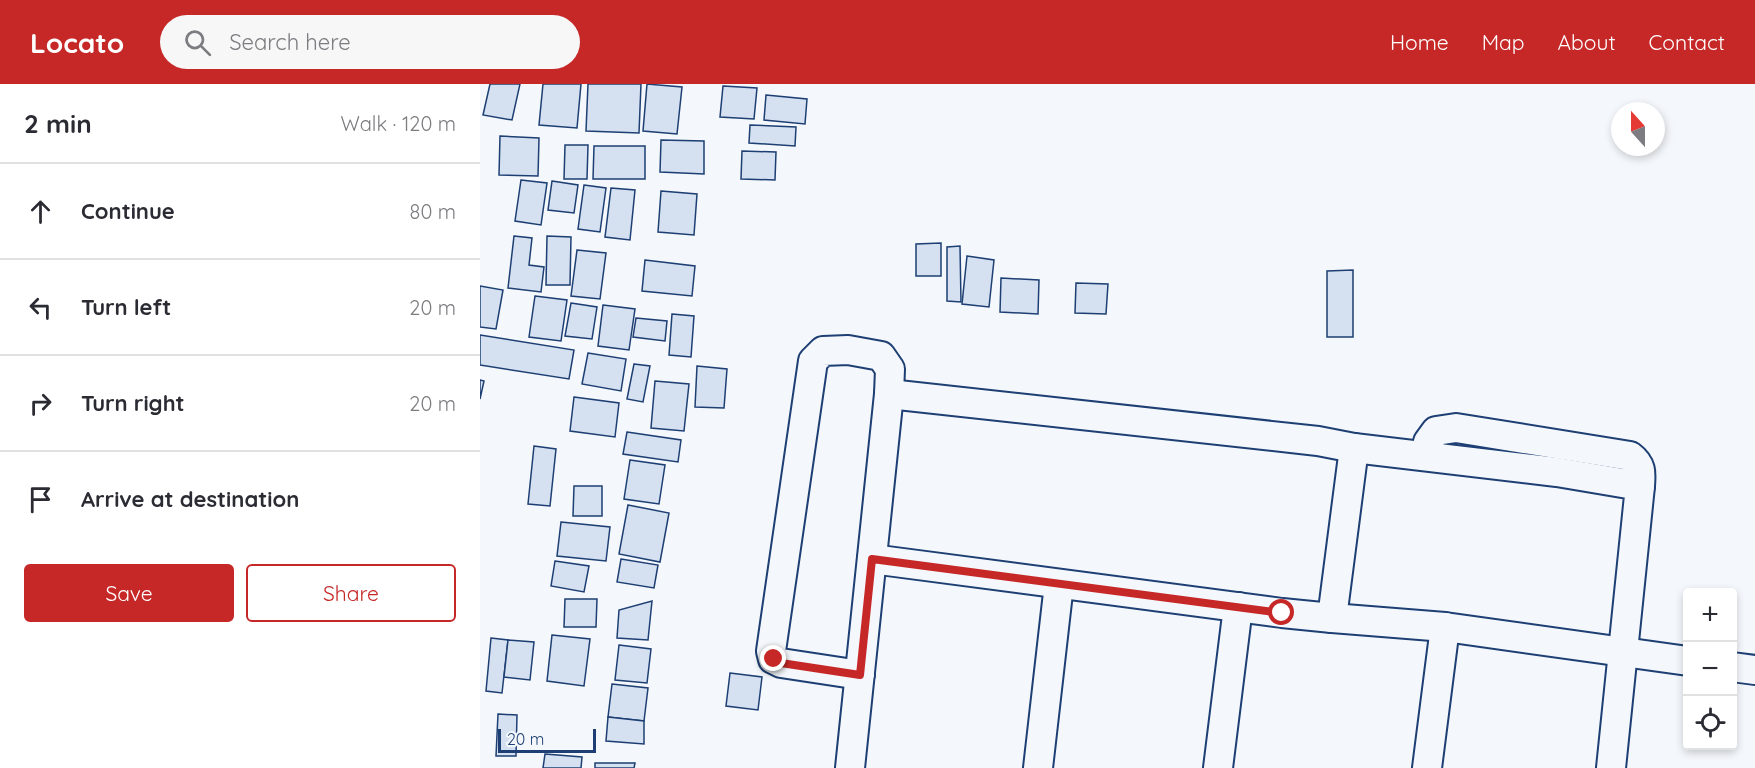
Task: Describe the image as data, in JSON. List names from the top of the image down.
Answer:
{
  "scale_bar": "20 m",
  "north": "top",
  "page": {
    "header": "Locato",
    "search": "Search here",
    "nav": [
      "Home",
      "Map",
      "About",
      "Contact"
    ],
    "heading": ["2 min", "Walk · 120 m"],
    "list": [
      ["Continue", "80 m"],
      ["Turn left", "20 m"],
      ["Turn right", "20 m"],
      "Arrive at destination"
    ],
    "buttons": ["Save", "Share"],
    "map_buttons": ["+", "−"],
    "scale": "20 m"
  }
}
